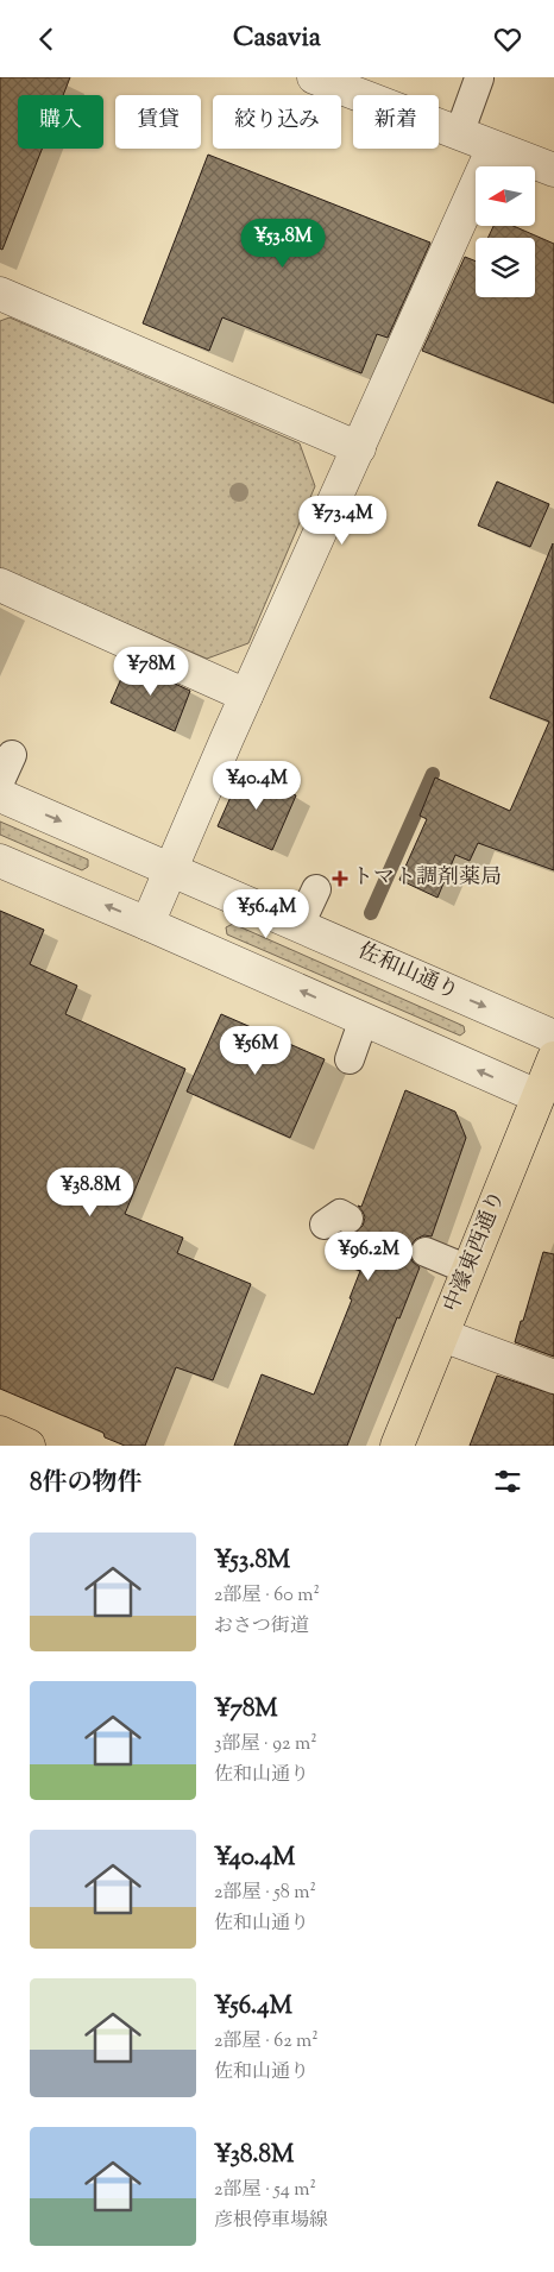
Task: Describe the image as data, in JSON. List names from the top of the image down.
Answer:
{
  "streets": {
    "main road": ["中濠東西通り"],
    "street": ["佐和山通り"]
  },
  "places": {
    "health": ["トマト調剤薬局"]
  },
  "north": "left",
  "page": {
    "header": "Casavia",
    "chip": [
      "購入",
      "賃貸",
      "絞り込み",
      "新着"
    ],
    "price": [
      "¥53.8M",
      "¥73.4M",
      "¥78M",
      "¥40.4M",
      "¥56.4M",
      "¥56M",
      "¥38.8M",
      "¥96.2M"
    ],
    "heading": "8件の物件",
    "list": [
      {
        "name": "¥53.8M",
        "note": "2部屋 · 60 m² · おさつ街道"
      },
      {
        "name": "¥78M",
        "note": "3部屋 · 92 m² · 佐和山通り"
      },
      {
        "name": "¥40.4M",
        "note": "2部屋 · 58 m² · 佐和山通り"
      },
      {
        "name": "¥56.4M",
        "note": "2部屋 · 62 m² · 佐和山通り"
      },
      {
        "name": "¥38.8M",
        "note": "2部屋 · 54 m² · 彦根停車場線"
      }
    ]
  }
}
